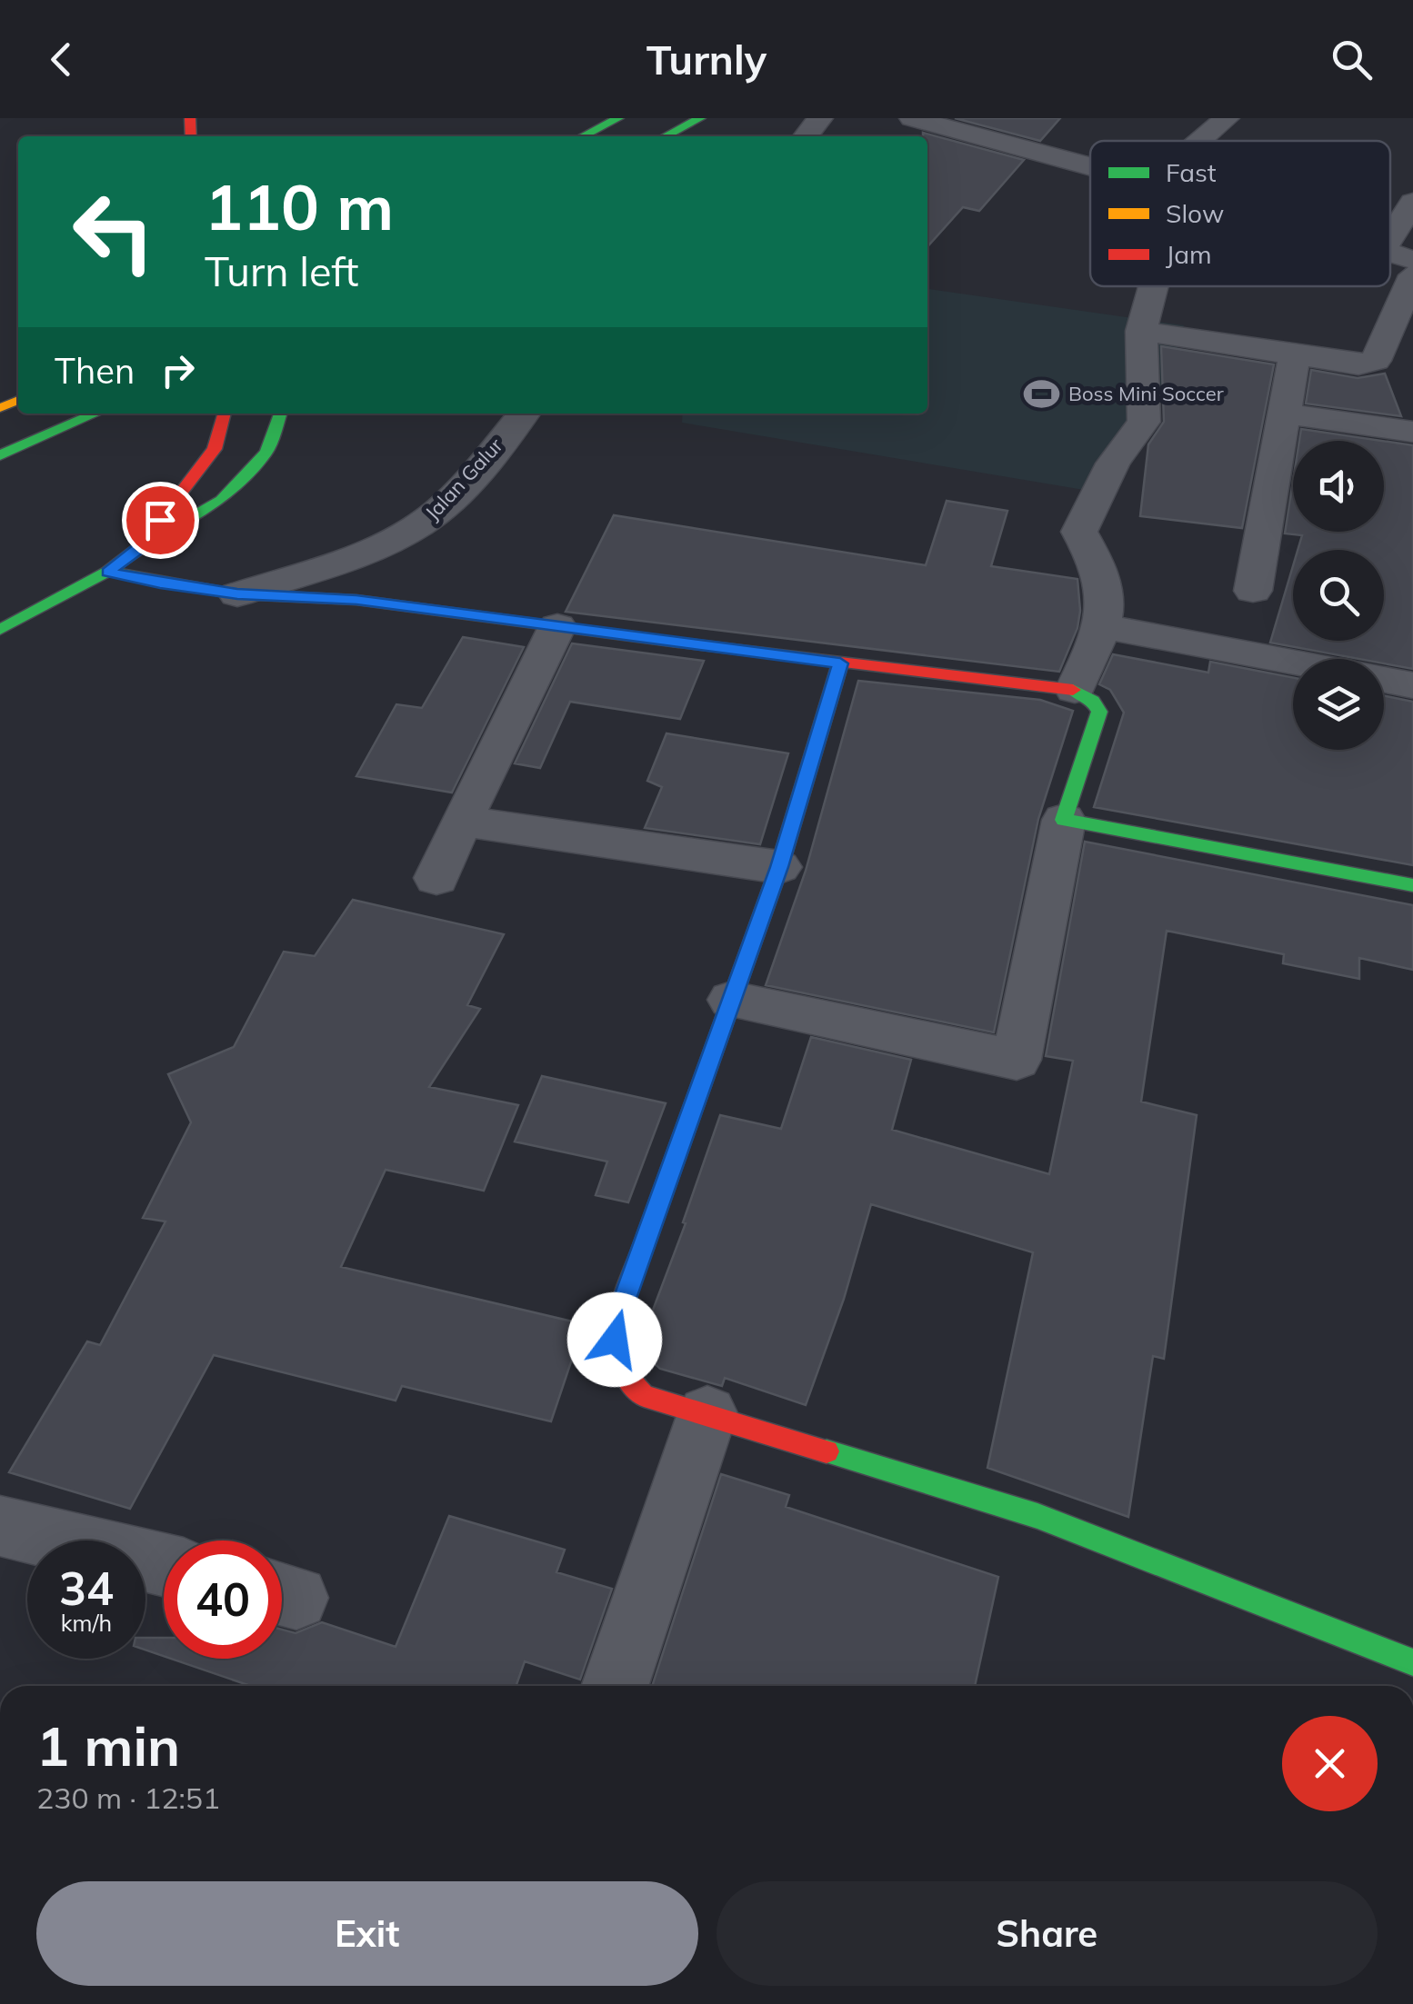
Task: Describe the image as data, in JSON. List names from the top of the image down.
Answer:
{
  "streets": {
    "street": ["Jalan Galur"]
  },
  "places": {
    "sports": ["Boss Mini Soccer"]
  },
  "legend": ["Fast", "Slow", "Jam"],
  "page": {
    "header": "Turnly",
    "turn": ["110 m", "Turn left"],
    "then": "Then",
    "speed": "34 km/h",
    "limit": "40",
    "heading": ["1 min", "230 m · 12:51"],
    "buttons": ["Exit", "Share"]
  }
}
